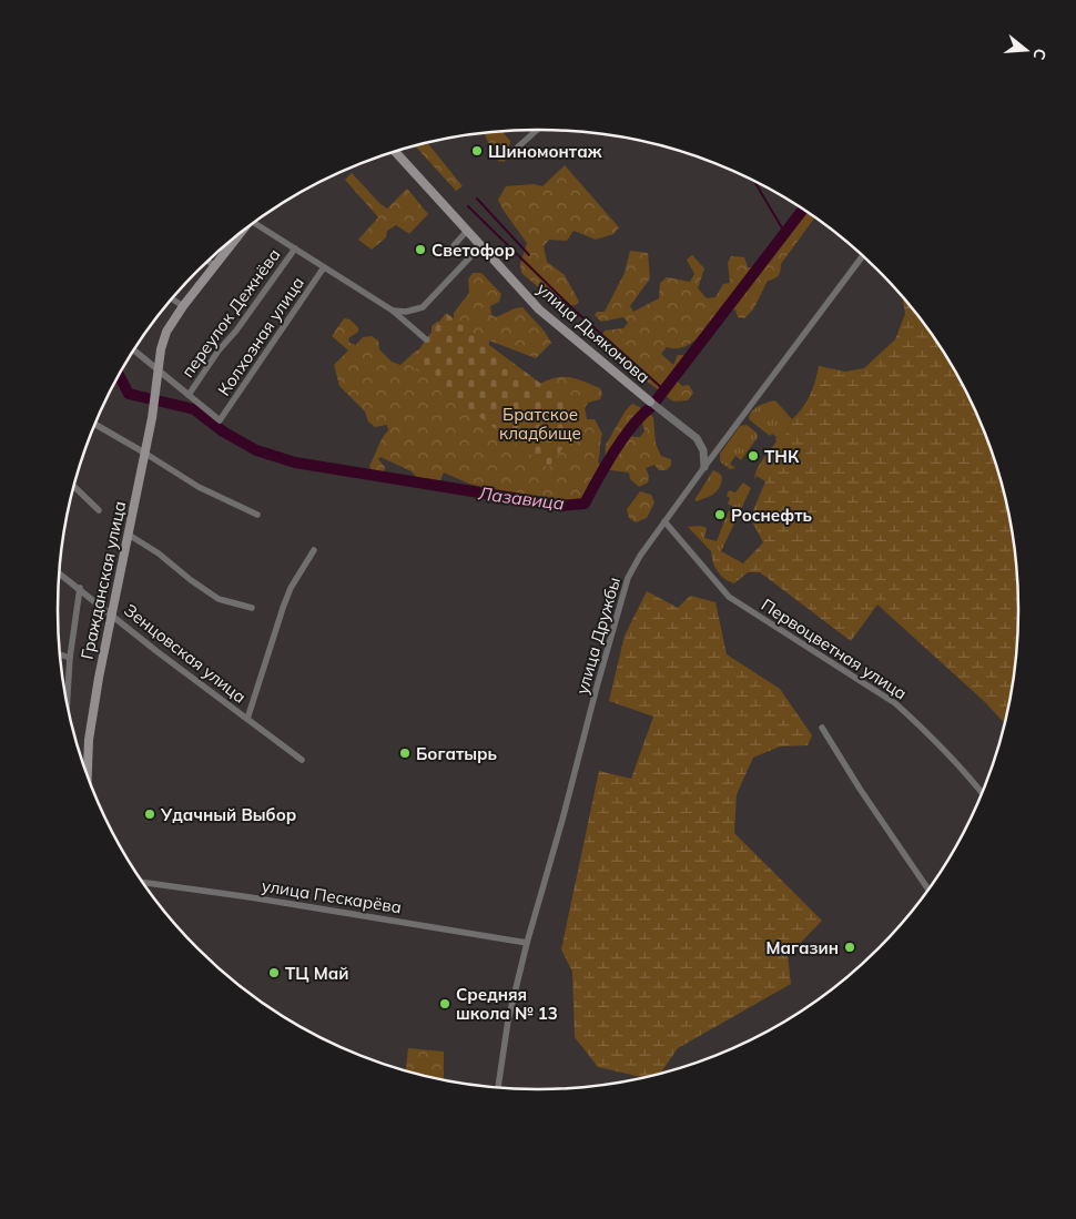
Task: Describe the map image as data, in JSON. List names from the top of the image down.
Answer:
{
  "streets": {
    "main road": ["улица Дьяконова", "Гражданская улица"],
    "street": [
      "переулок Дежнёва",
      "Колхозная улица",
      "улица Дружбы",
      "Первоцветная улица",
      "Зенцовская улица",
      "улица Пескарёва"
    ]
  },
  "crossings": [
    ["переулок Дежнёва", "Колхозная улица"],
    ["улица Дьяконова", "улица Дружбы"],
    ["Гражданская улица", "Зенцовская улица"],
    ["улица Дружбы", "Первоцветная улица"],
    ["улица Дружбы", "улица Пескарёва"]
  ],
  "water": ["Лазавица"],
  "parks": ["Братское кладбище"],
  "places": [
    "Шиномонтаж",
    "Светофор",
    "ТНК",
    "Роснефть",
    "Богатырь",
    "Удачный Выбор",
    "Магазин",
    "ТЦ Май",
    "Средняя школа № 13"
  ],
  "north": "right"
}
